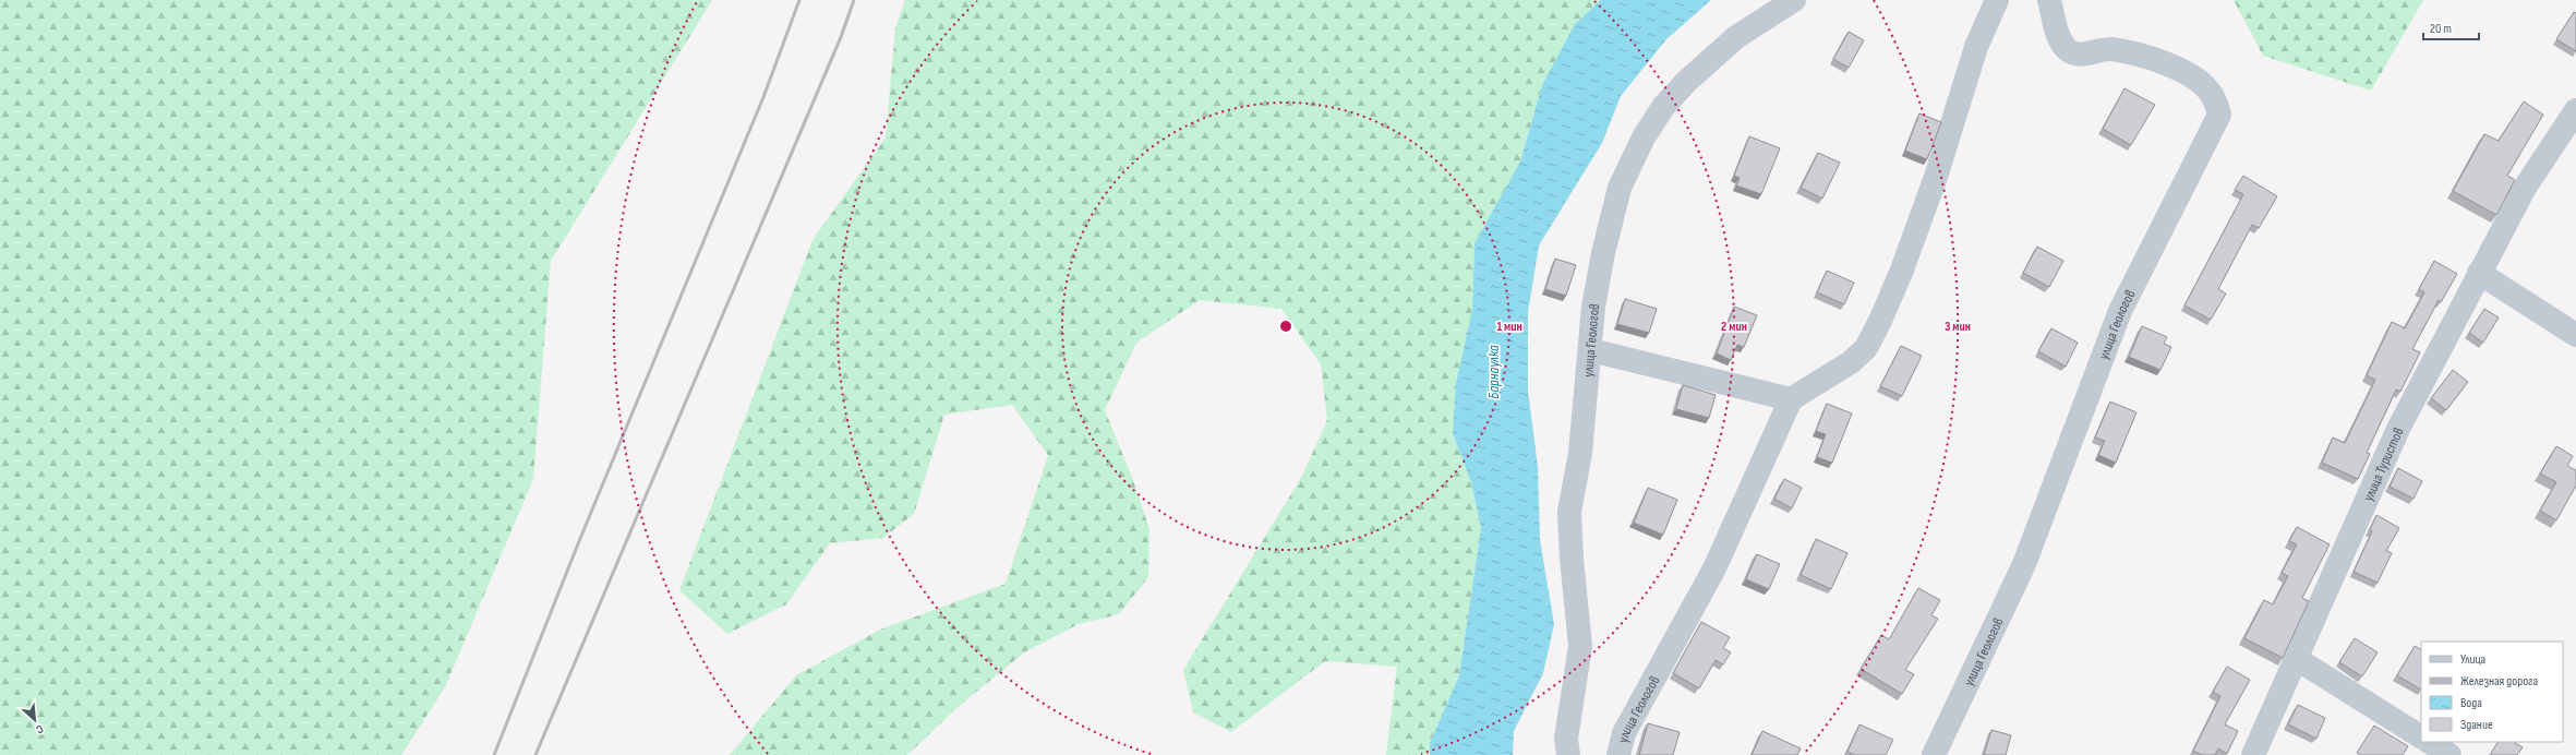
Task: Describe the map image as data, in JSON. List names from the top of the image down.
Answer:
{
  "streets": {
    "street": ["улица Геологов", "улица Туристов"]
  },
  "water": ["Барнаулка"],
  "legend": [
    "Улица",
    "Железная дорога",
    "Вода",
    "Здание"
  ],
  "scale_bar": "20 m",
  "north": "bottom right",
  "rings": ["1 мин", "2 мин", "3 мин"]
}
